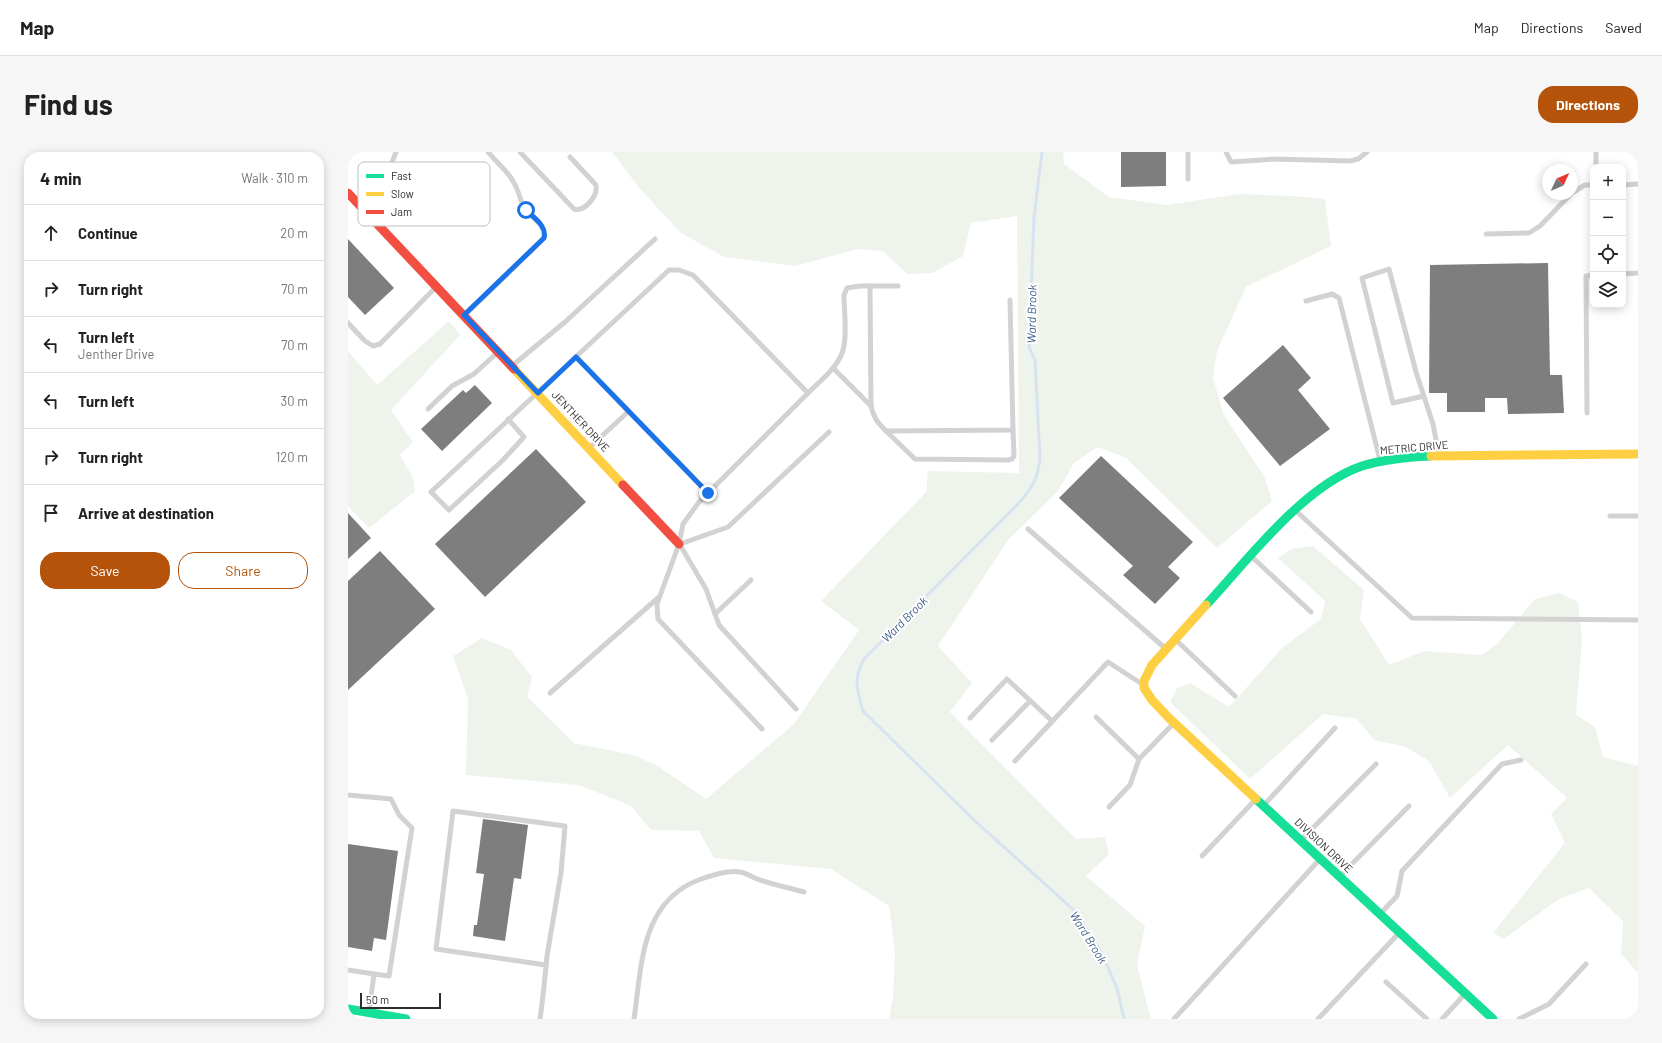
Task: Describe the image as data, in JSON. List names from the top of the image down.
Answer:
{
  "streets": {
    "street": ["JENTHER DRIVE", "METRIC DRIVE", "DIVISION DRIVE"]
  },
  "crossings": [
    ["METRIC DRIVE", "DIVISION DRIVE"]
  ],
  "water": ["Ward Brook"],
  "legend": ["Fast", "Slow", "Jam"],
  "scale_bar": "50 m",
  "north": "top right",
  "page": {
    "header": "Map",
    "nav": ["Map", "Directions", "Saved"],
    "buttons": [
      "Directions",
      ["Save", "Share"]
    ],
    "title": "Find us",
    "heading": ["4 min", "Walk · 310 m"],
    "map_buttons": ["+", "−"],
    "list": [
      ["Continue", "20 m"],
      ["Turn right", "70 m"],
      ["Turn left", "Jenther Drive", "70 m"],
      ["Turn left", "30 m"],
      ["Turn right", "120 m"],
      "Arrive at destination"
    ],
    "scale": "50 m"
  }
}
